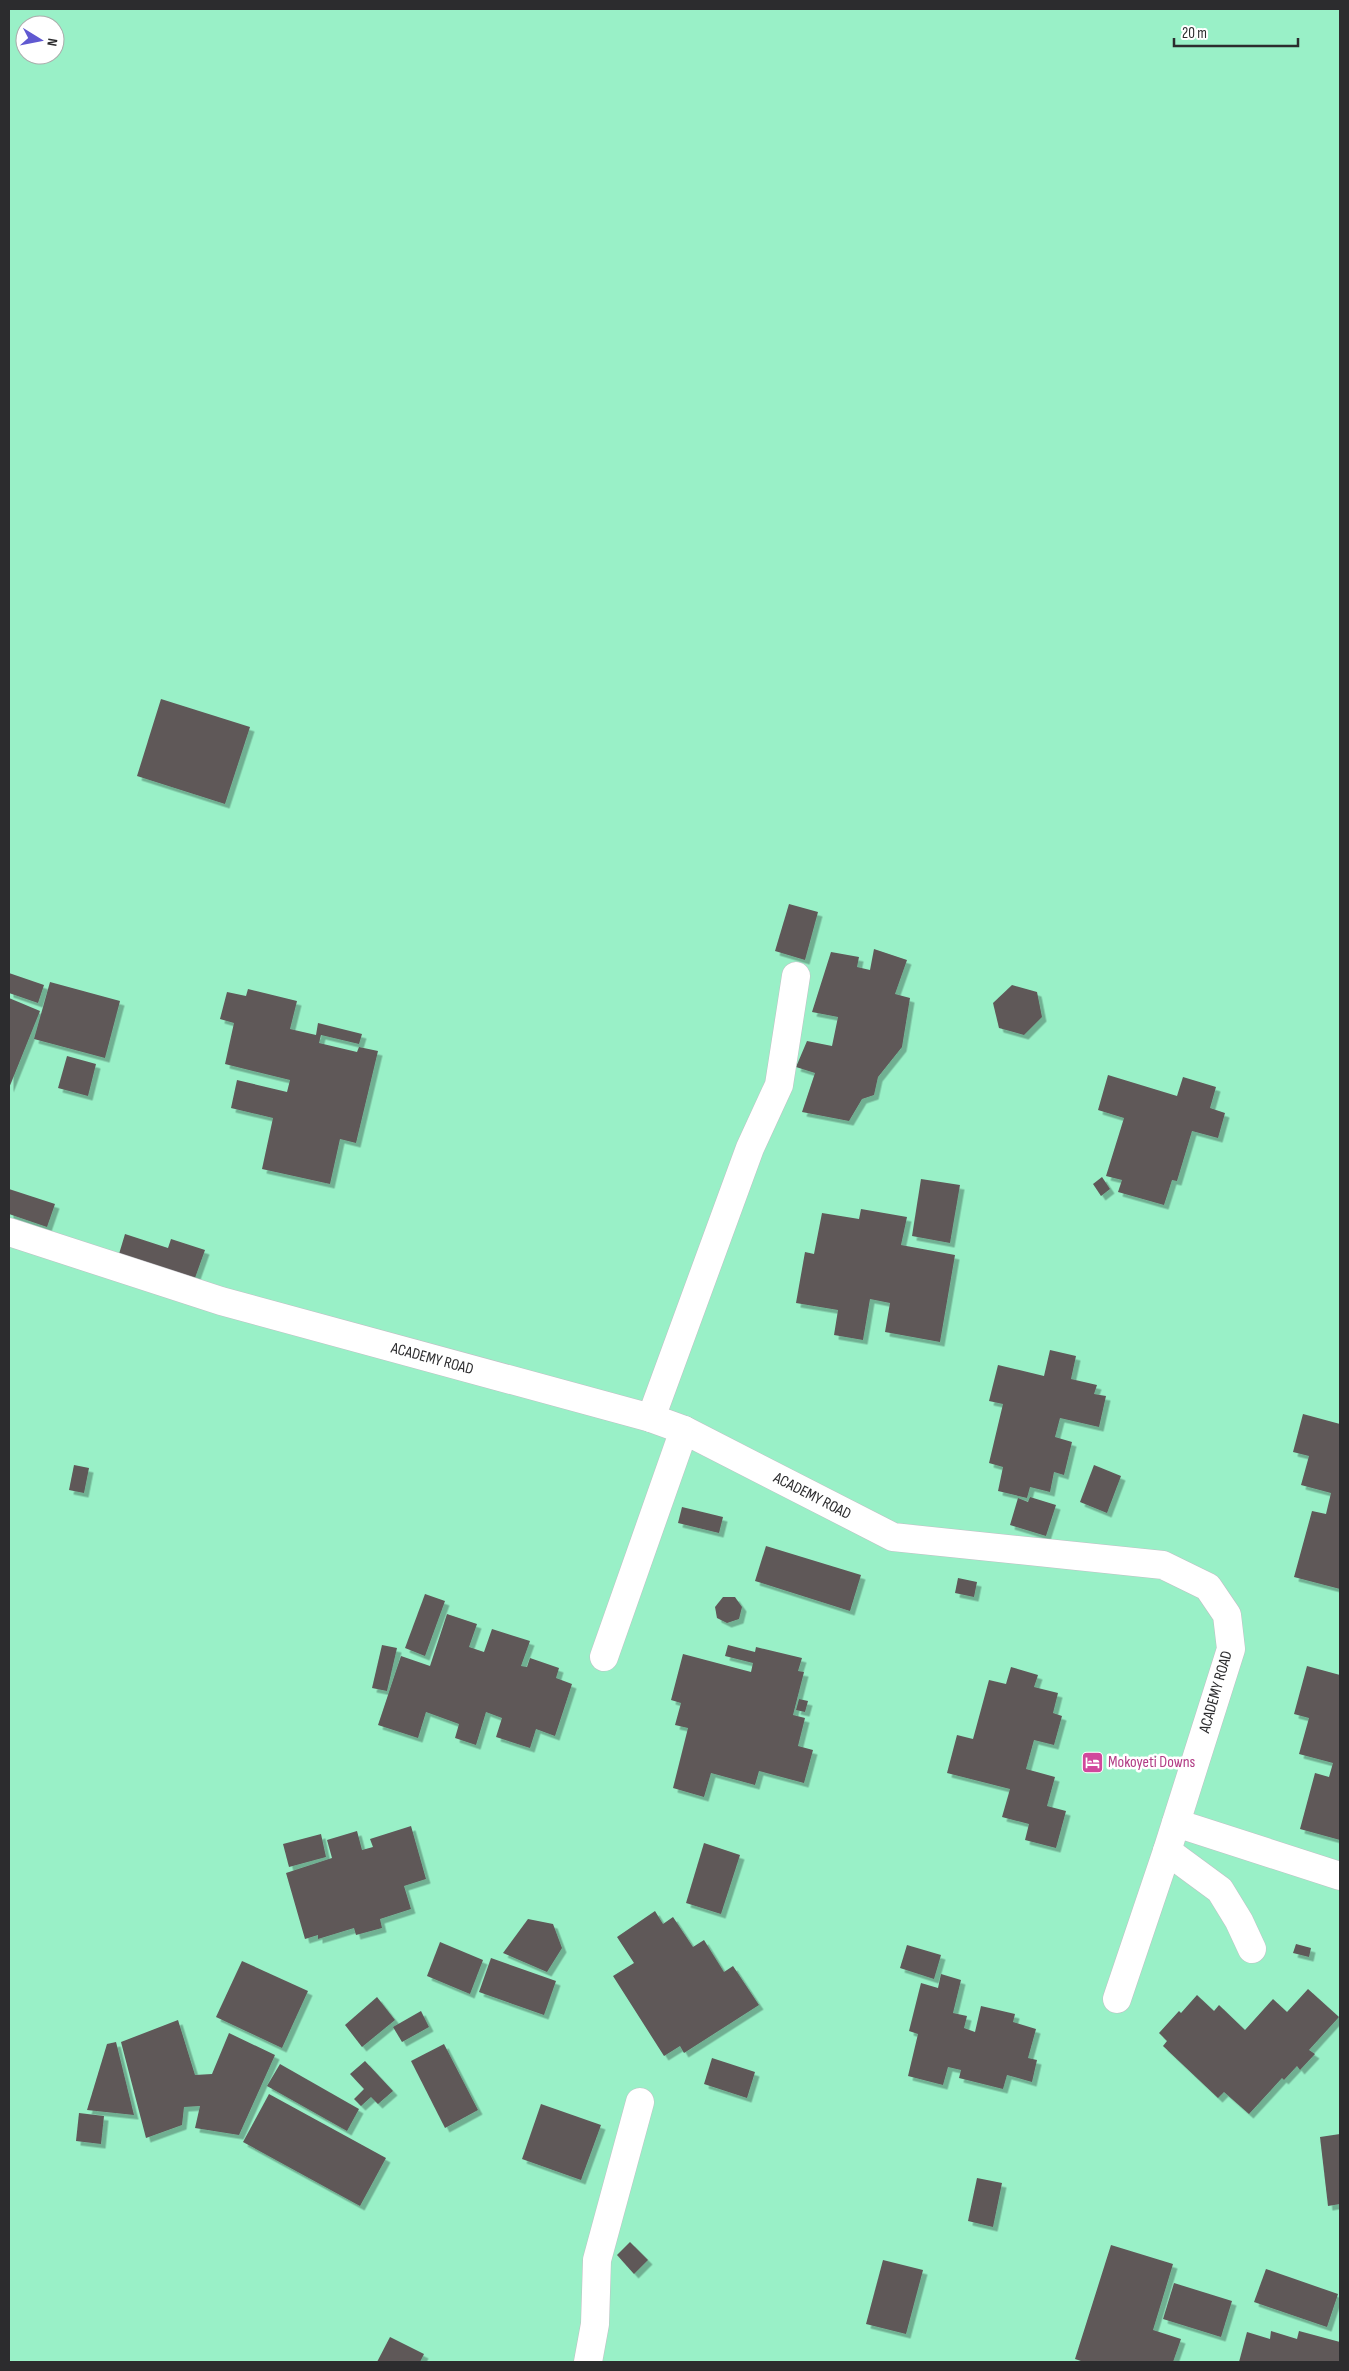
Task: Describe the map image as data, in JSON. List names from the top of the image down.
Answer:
{
  "streets": {
    "street": ["ACADEMY ROAD"]
  },
  "places": {
    "hotel": ["Mokoyeti Downs"]
  },
  "scale_bar": "20 m",
  "north": "right"
}
